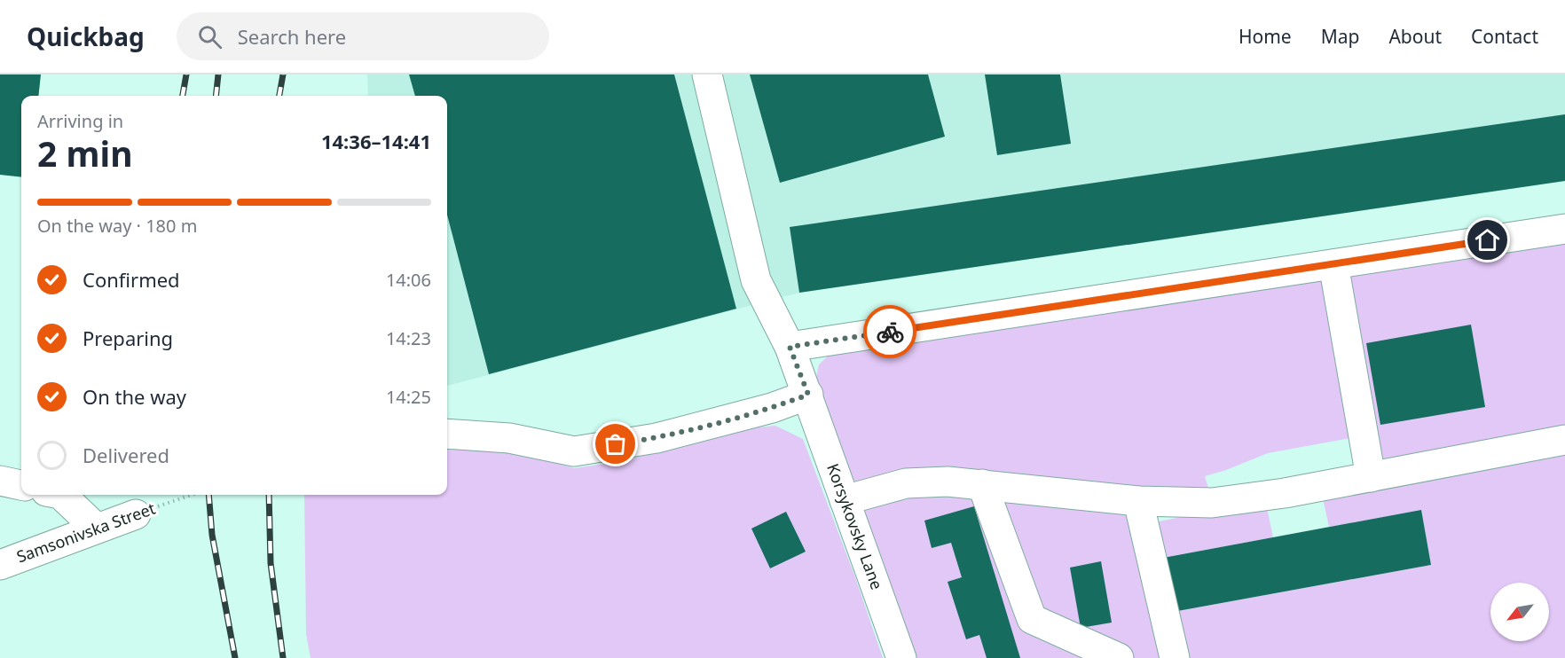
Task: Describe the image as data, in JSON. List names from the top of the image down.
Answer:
{
  "streets": {
    "street": ["Korsykovsky Lane", "Samsonivska Street"]
  },
  "north": "bottom left",
  "page": {
    "header": "Quickbag",
    "search": "Search here",
    "nav": [
      "Home",
      "Map",
      "About",
      "Contact"
    ],
    "heading": ["2 min", "Arriving in", "14:36–14:41"],
    "bar": "On the way · 180 m",
    "list": [
      ["Confirmed", "14:06"],
      ["Preparing", "14:23"],
      ["On the way", "14:25"],
      "Delivered"
    ]
  }
}
